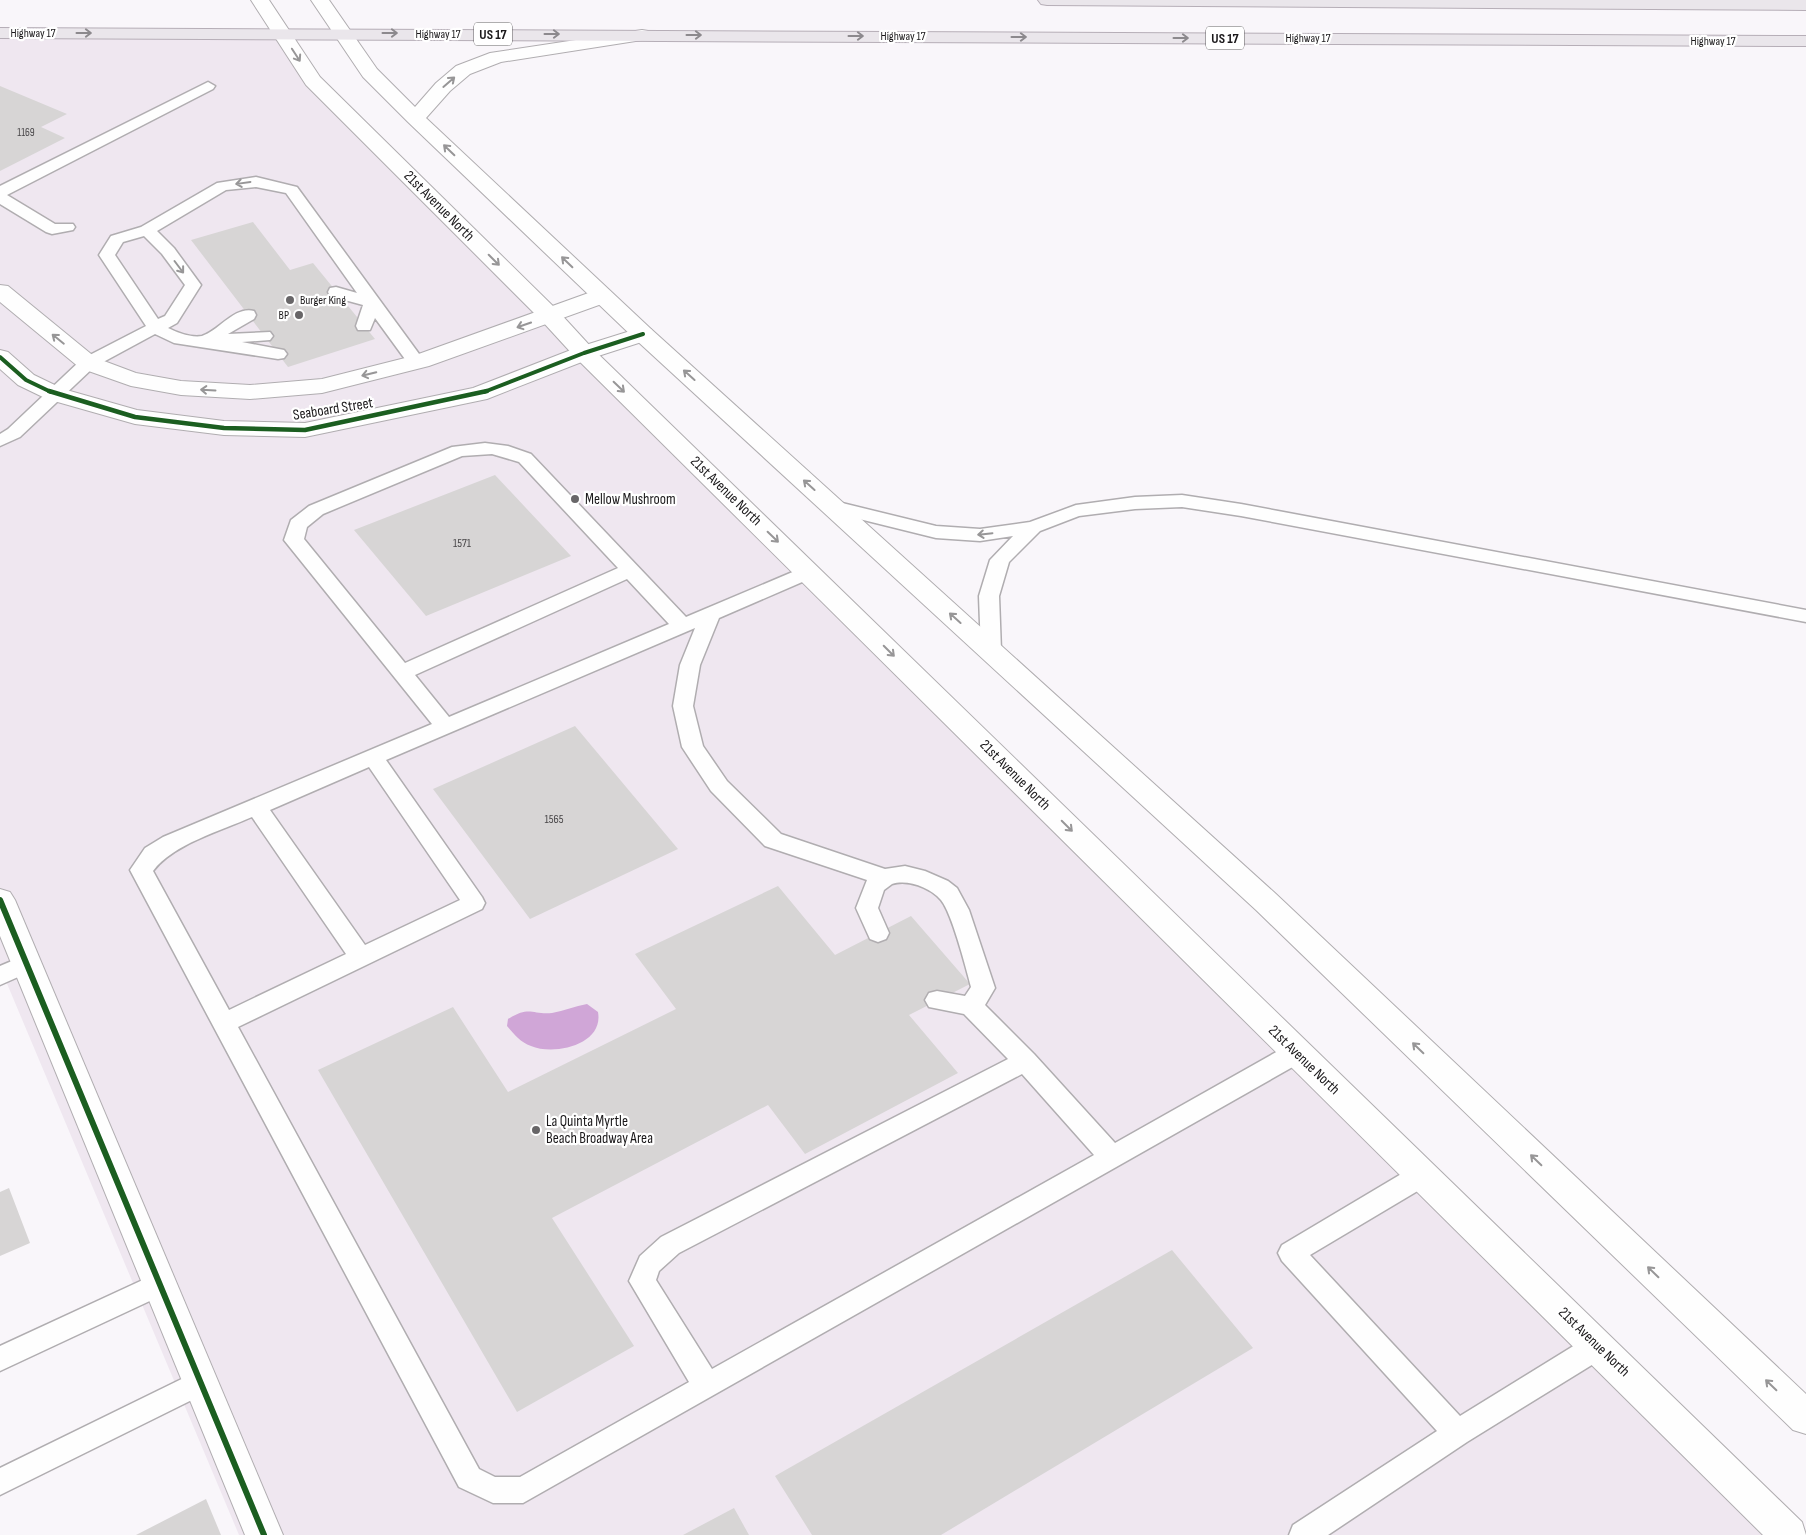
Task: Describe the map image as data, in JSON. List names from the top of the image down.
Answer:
{
  "streets": {
    "highway": ["Highway 17", "US 17"],
    "main road": ["21st Avenue North", "Seaboard Street"]
  },
  "crossings": [
    ["Highway 17", "21st Avenue North"],
    ["21st Avenue North", "Seaboard Street"]
  ],
  "places": [
    "Burger King",
    "BP",
    "Mellow Mushroom",
    "La Quinta Myrtle Beach Broadway Area"
  ],
  "house_numbers": ["1169", "1571", "1565"]
}
